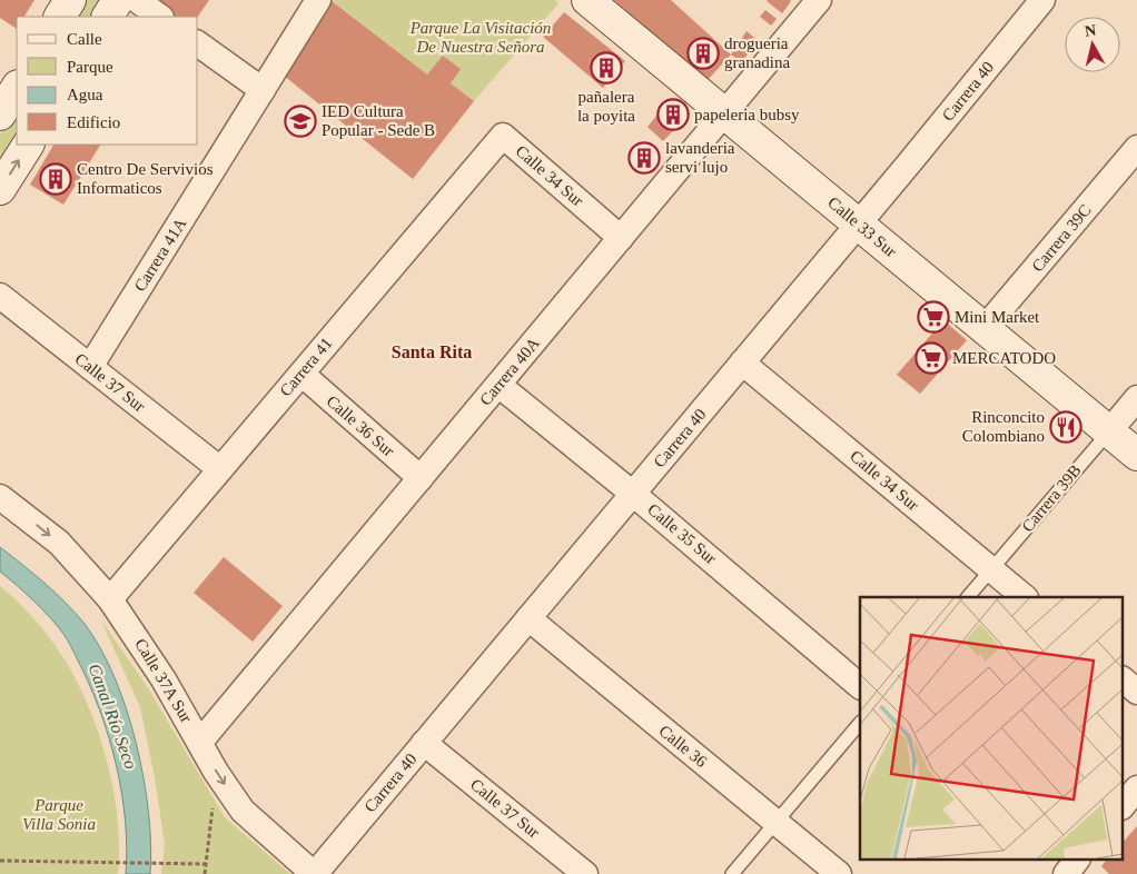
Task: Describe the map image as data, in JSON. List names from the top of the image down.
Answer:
{
  "streets": {
    "street": [
      "Carrera 40",
      "Calle 34 Sur",
      "Calle 33 Sur",
      "Carrera 39C",
      "Carrera 41A",
      "Carrera 41",
      "Carrera 40A",
      "Calle 37 Sur",
      "Calle 36 Sur",
      "Carrera 39B",
      "Calle 35 Sur",
      "Calle 37A Sur",
      "Calle 36"
    ]
  },
  "crossings": [
    ["Carrera 40", "Calle 34 Sur"],
    ["Carrera 40", "Calle 33 Sur"],
    ["Carrera 40", "Calle 37 Sur"],
    ["Carrera 40", "Calle 35 Sur"],
    ["Carrera 40", "Calle 37A Sur"],
    ["Carrera 40", "Calle 36"],
    ["Calle 34 Sur", "Carrera 41"],
    ["Calle 34 Sur", "Carrera 40A"],
    ["Calle 34 Sur", "Carrera 39B"],
    ["Calle 33 Sur", "Carrera 39C"],
    ["Calle 33 Sur", "Carrera 40A"],
    ["Calle 33 Sur", "Carrera 39B"],
    ["Carrera 41A", "Calle 37 Sur"],
    ["Carrera 41", "Calle 37 Sur"],
    ["Carrera 41", "Calle 36 Sur"],
    ["Carrera 41", "Calle 37A Sur"],
    ["Carrera 40A", "Calle 36 Sur"],
    ["Carrera 40A", "Calle 35 Sur"],
    ["Carrera 40A", "Calle 37A Sur"]
  ],
  "one_way": ["Calle 37A Sur"],
  "districts": ["Santa Rita"],
  "water": ["Canal Río Seco"],
  "parks": ["Parque La Visitación De Nuestra Señora", "Parque Villa Sonia"],
  "places": {
    "building": [
      "drogueria granadina",
      "pañalera la poyita",
      "papeleria bubsy",
      "lavanderia servi lujo",
      "Centro De Servivios Informaticos"
    ],
    "school or university": ["IED Cultura Popular - Sede B"],
    "supermarket": ["Mini Market", "MERCATODO"],
    "restaurant": ["Rinconcito Colombiano"]
  },
  "legend": [
    "Calle",
    "Parque",
    "Agua",
    "Edificio"
  ],
  "north": "top"
}
